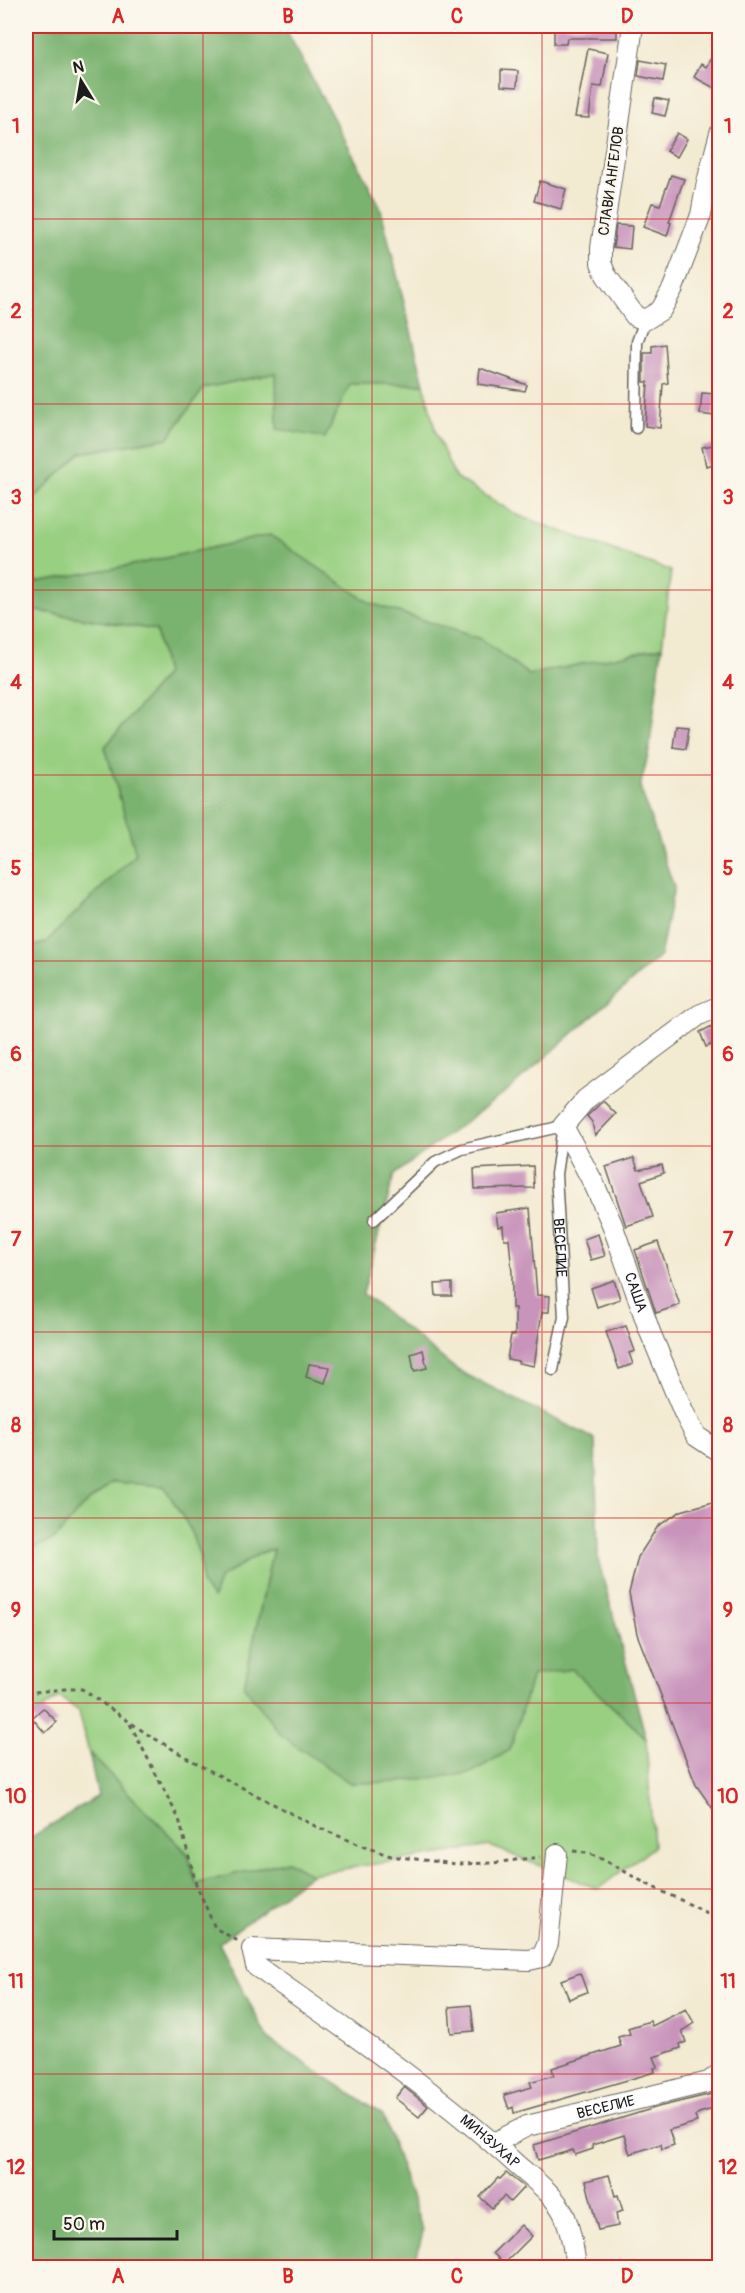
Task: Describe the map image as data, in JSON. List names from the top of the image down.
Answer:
{
  "streets": {
    "street": [
      "СЛАВИ АНГЕЛОВ",
      "ВЕСЕЛИЕ",
      "САША",
      "МИНЗУХАР"
    ]
  },
  "crossings": [
    ["ВЕСЕЛИЕ", "САША"],
    ["ВЕСЕЛИЕ", "МИНЗУХАР"]
  ],
  "scale_bar": "50 m",
  "north": "top",
  "grid": {
    "columns": [
      "A",
      "B",
      "C",
      "D"
    ],
    "rows": [
      "1",
      "2",
      "3",
      "4",
      "5",
      "6",
      "7",
      "8",
      "9",
      "10",
      "11",
      "12"
    ]
  }
}
